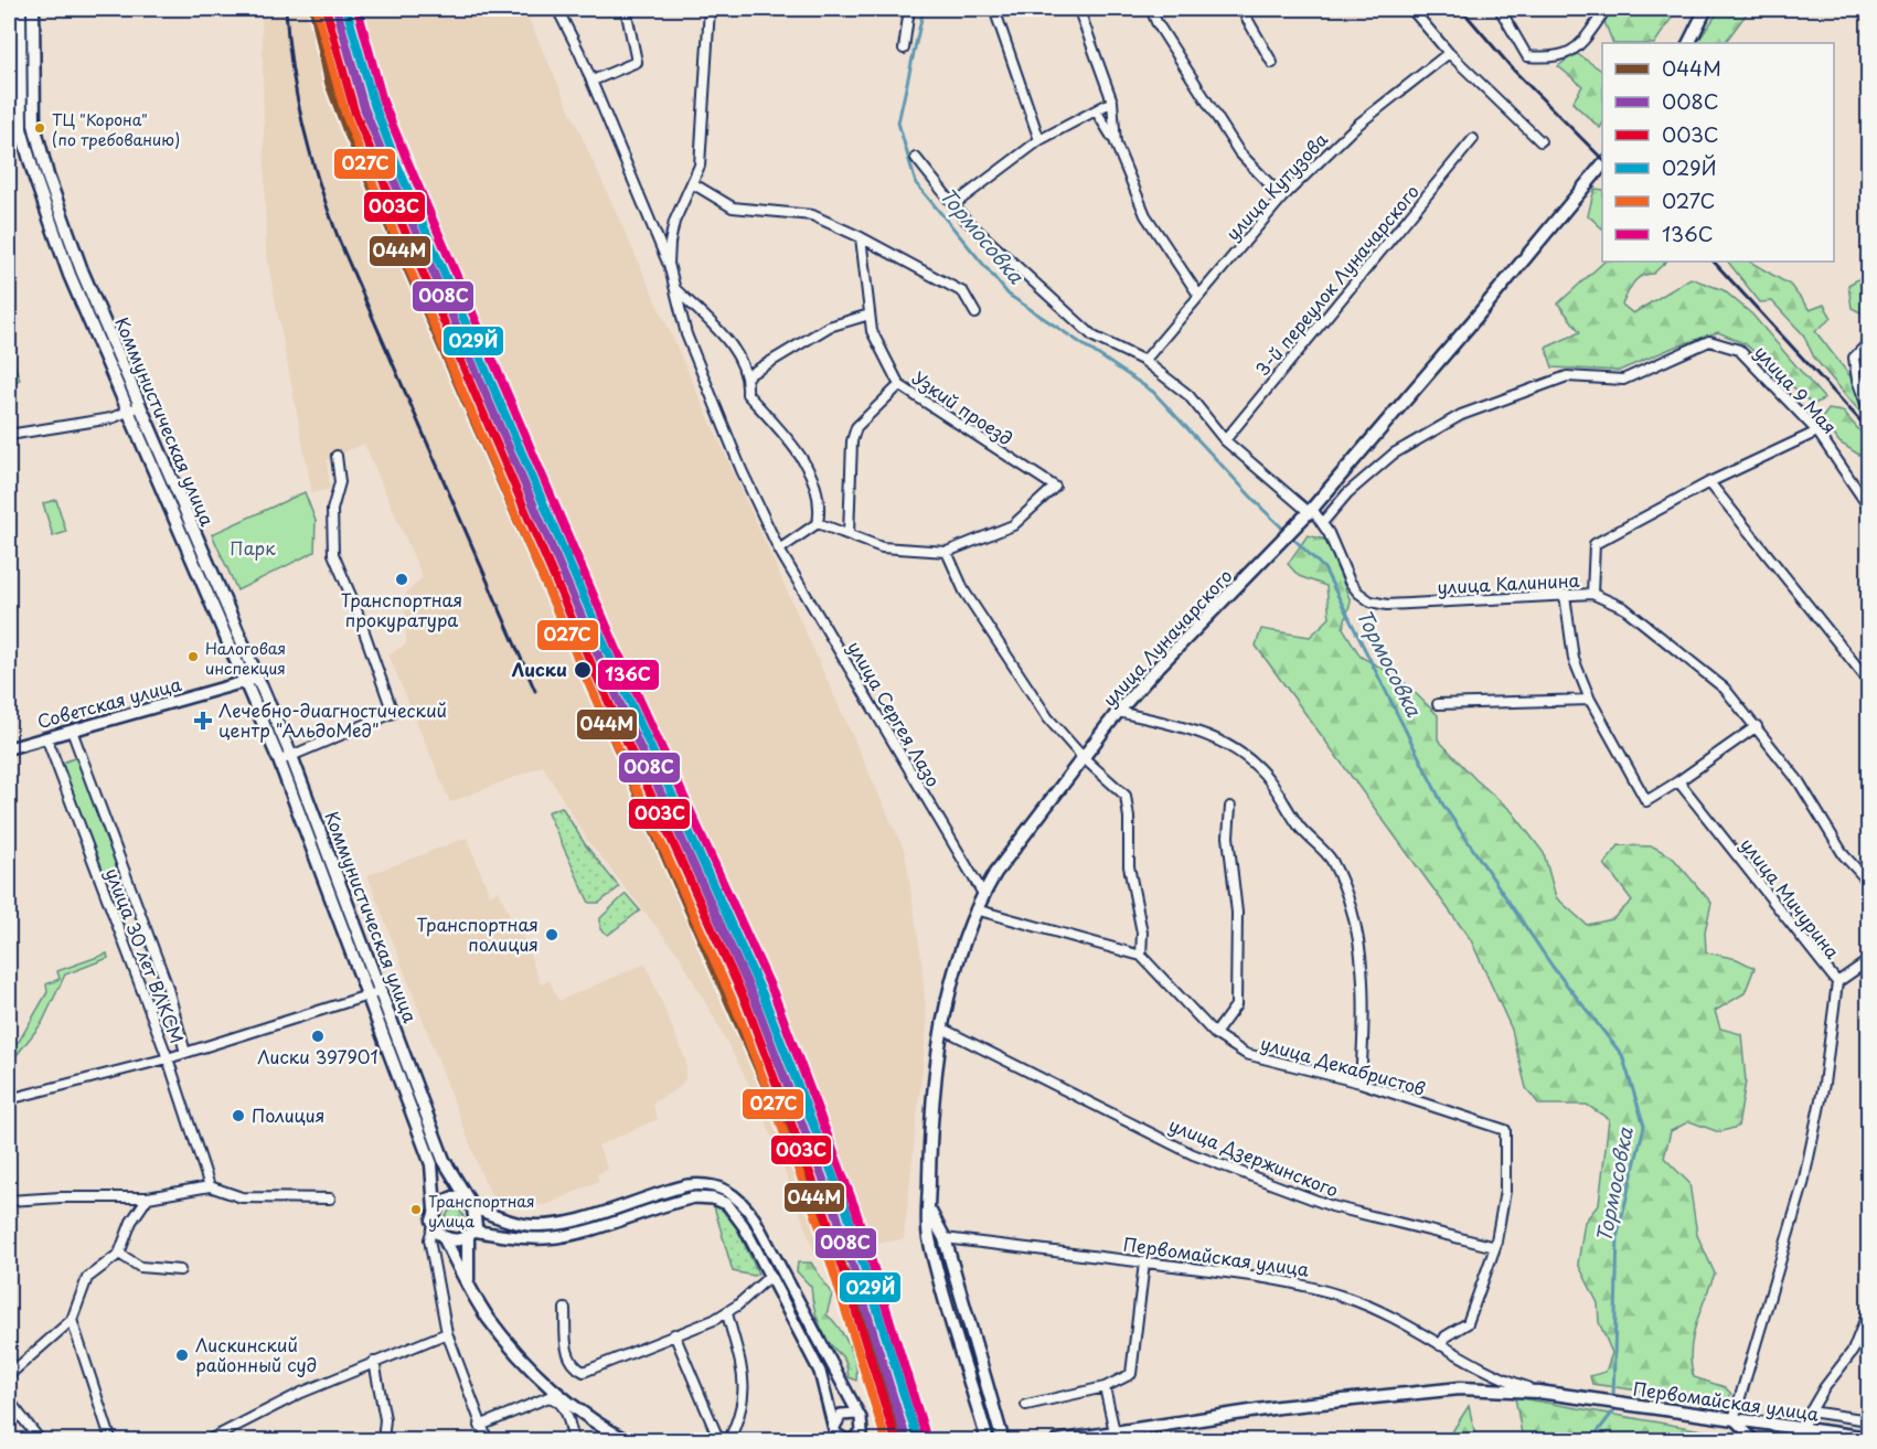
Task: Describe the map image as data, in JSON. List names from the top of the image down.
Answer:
{
  "streets": {
    "main road": ["Коммунистическая улица", "улица Луначарского", "Первомайская улица"],
    "street": [
      "улица Кутузова",
      "3-й переулок Луначарского",
      "улица 9 Мая",
      "Узкий проезд",
      "улица Калинина",
      "Советская улица",
      "улица Сергея Лазо",
      "улица Мичурина",
      "улица 30 лет ВЛКСМ",
      "улица Декабристов",
      "улица Дзержинского"
    ]
  },
  "crossings": [
    ["улица Кутузова", "улица Калинина"],
    ["3-й переулок Луначарского", "улица Калинина"],
    ["улица 9 Мая", "улица Калинина"],
    ["Коммунистическая улица", "Советская улица"],
    ["улица Калинина", "улица Луначарского"],
    ["улица Луначарского", "улица Сергея Лазо"],
    ["улица Луначарского", "улица Дзержинского"],
    ["Советская улица", "улица 30 лет ВЛКСМ"],
    ["улица Мичурина", "Первомайская улица"],
    ["улица Декабристов", "улица Дзержинского"]
  ],
  "water": ["Тормосовка"],
  "parks": ["Парк"],
  "places": {
    "other": [
      "ТЦ \"Корона\" (по требованию)",
      "Транспортная прокуратура",
      "Налоговая инспекция",
      "Лиски",
      "Транспортная полиция",
      "Лиски 397901",
      "Полиция",
      "Транспортная улица",
      "Лискинский районный суд"
    ],
    "health": ["Лечебно-диагностический центр \"АльдоМед\""]
  },
  "lines": [
    "transit line 044М",
    "transit line 008С",
    "transit line 029Й",
    "transit line 136С",
    "transit line 003С",
    "transit line 027С"
  ],
  "legend": [
    "044М",
    "008С",
    "003С",
    "029Й",
    "027С",
    "136С"
  ]
}
